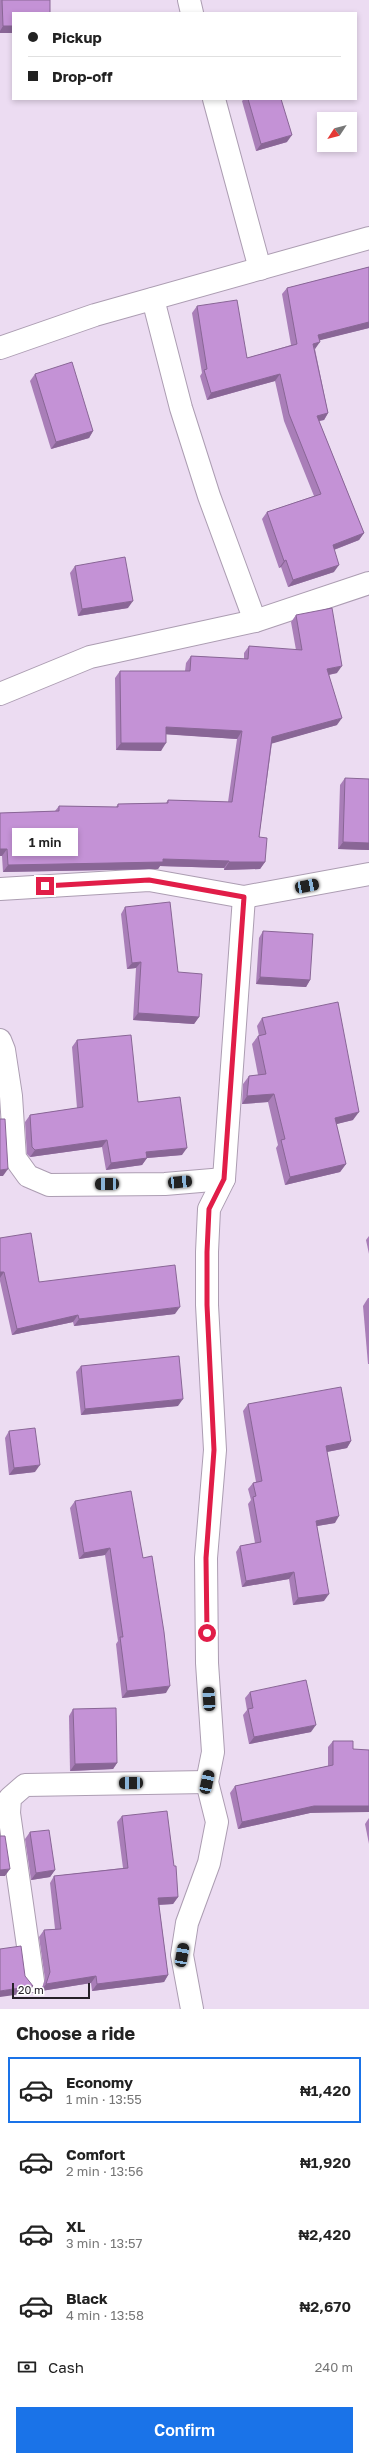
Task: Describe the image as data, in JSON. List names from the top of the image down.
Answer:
{
  "scale_bar": "20 m",
  "north": "bottom left",
  "page": {
    "banner": ["Pickup", "Drop-off"],
    "bubble": "1 min",
    "scale": "20 m",
    "heading": "Choose a ride",
    "list": [
      {
        "name": "Economy",
        "note": "1 min · 13:55",
        "value": "₦1,420"
      },
      {
        "name": "Comfort",
        "note": "2 min · 13:56",
        "value": "₦1,920"
      },
      {
        "name": "XL",
        "note": "3 min · 13:57",
        "value": "₦2,420"
      },
      {
        "name": "Black",
        "note": "4 min · 13:58",
        "value": "₦2,670"
      }
    ],
    "pay": ["Cash", "240 m"],
    "buttons": "Confirm"
  }
}
